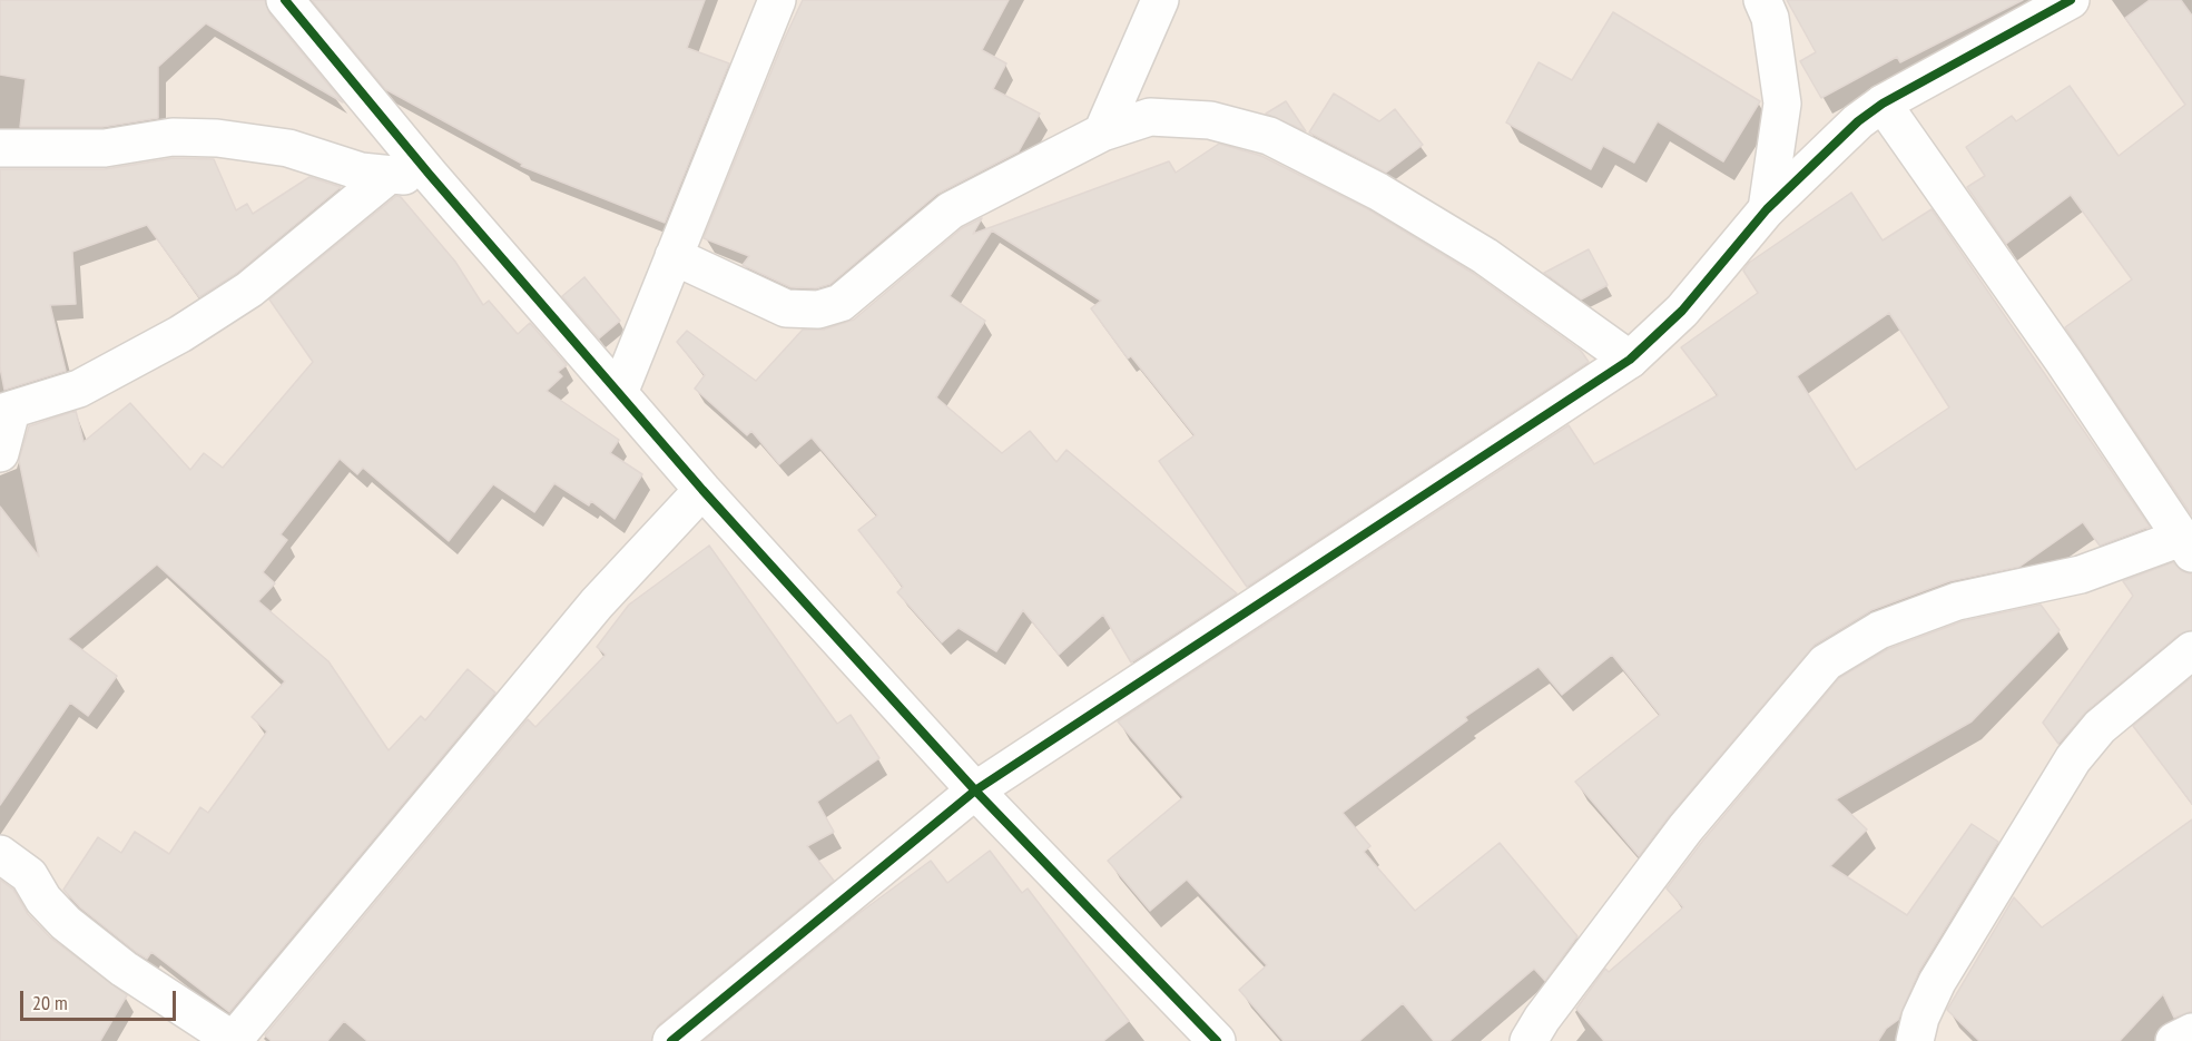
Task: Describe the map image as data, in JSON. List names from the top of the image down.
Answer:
{
  "scale_bar": "20 m"
}
